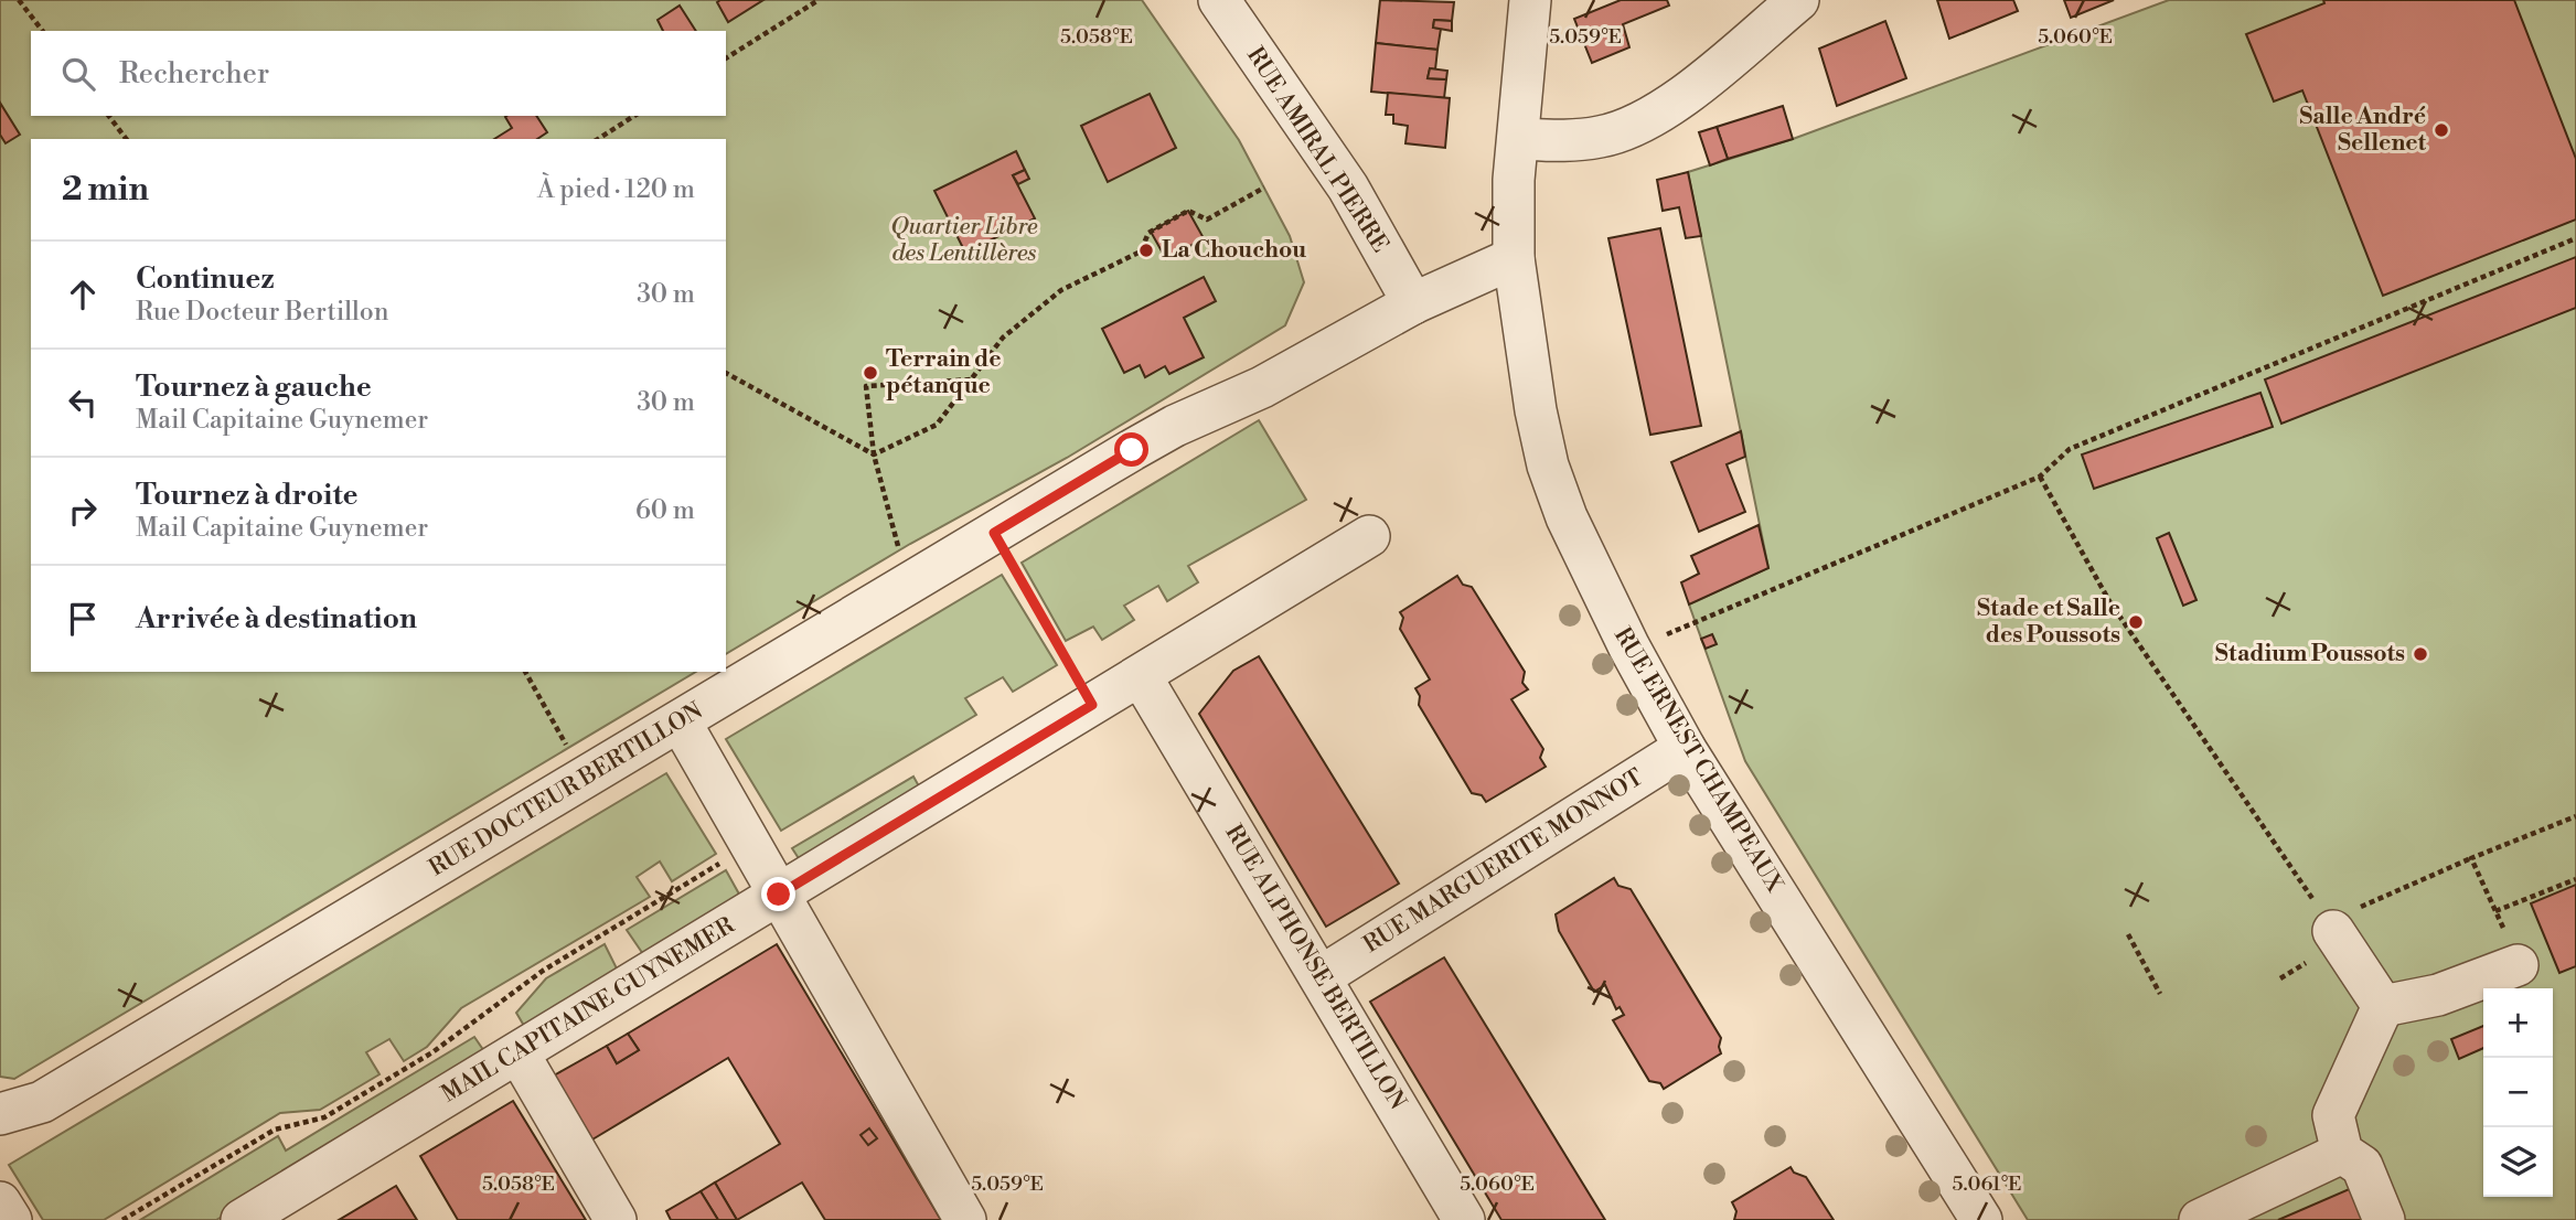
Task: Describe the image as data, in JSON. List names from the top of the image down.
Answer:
{
  "streets": {
    "street": [
      "RUE AMIRAL PIERRE",
      "RUE ERNEST CHAMPEAUX",
      "RUE DOCTEUR BERTILLON",
      "RUE MARGUERITE MONNOT",
      "RUE ALPHONSE BERTILLON",
      "MAIL CAPITAINE GUYNEMER"
    ]
  },
  "crossings": [
    ["RUE AMIRAL PIERRE", "RUE DOCTEUR BERTILLON"],
    ["RUE ERNEST CHAMPEAUX", "RUE DOCTEUR BERTILLON"],
    ["RUE ERNEST CHAMPEAUX", "RUE MARGUERITE MONNOT"],
    ["RUE MARGUERITE MONNOT", "RUE ALPHONSE BERTILLON"],
    ["RUE ALPHONSE BERTILLON", "MAIL CAPITAINE GUYNEMER"]
  ],
  "parks": ["Quartier Libre des Lentillères"],
  "places": [
    "Salle André Sellenet",
    "La Chouchou",
    "Terrain de pétanque",
    "Stade et Salle des Poussots",
    "Stadium Poussots"
  ],
  "page": {
    "search": "Rechercher",
    "heading": ["2 min", "À pied · 120 m"],
    "list": [
      ["Continuez", "Rue Docteur Bertillon", "30 m"],
      ["Tournez à gauche", "Mail Capitaine Guynemer", "30 m"],
      ["Tournez à droite", "Mail Capitaine Guynemer", "60 m"],
      "Arrivée à destination"
    ],
    "map_buttons": ["+", "−"]
  },
  "coordinates": [
    "5.058°E",
    "5.059°E",
    "5.060°E",
    "5.061°E"
  ]
}
